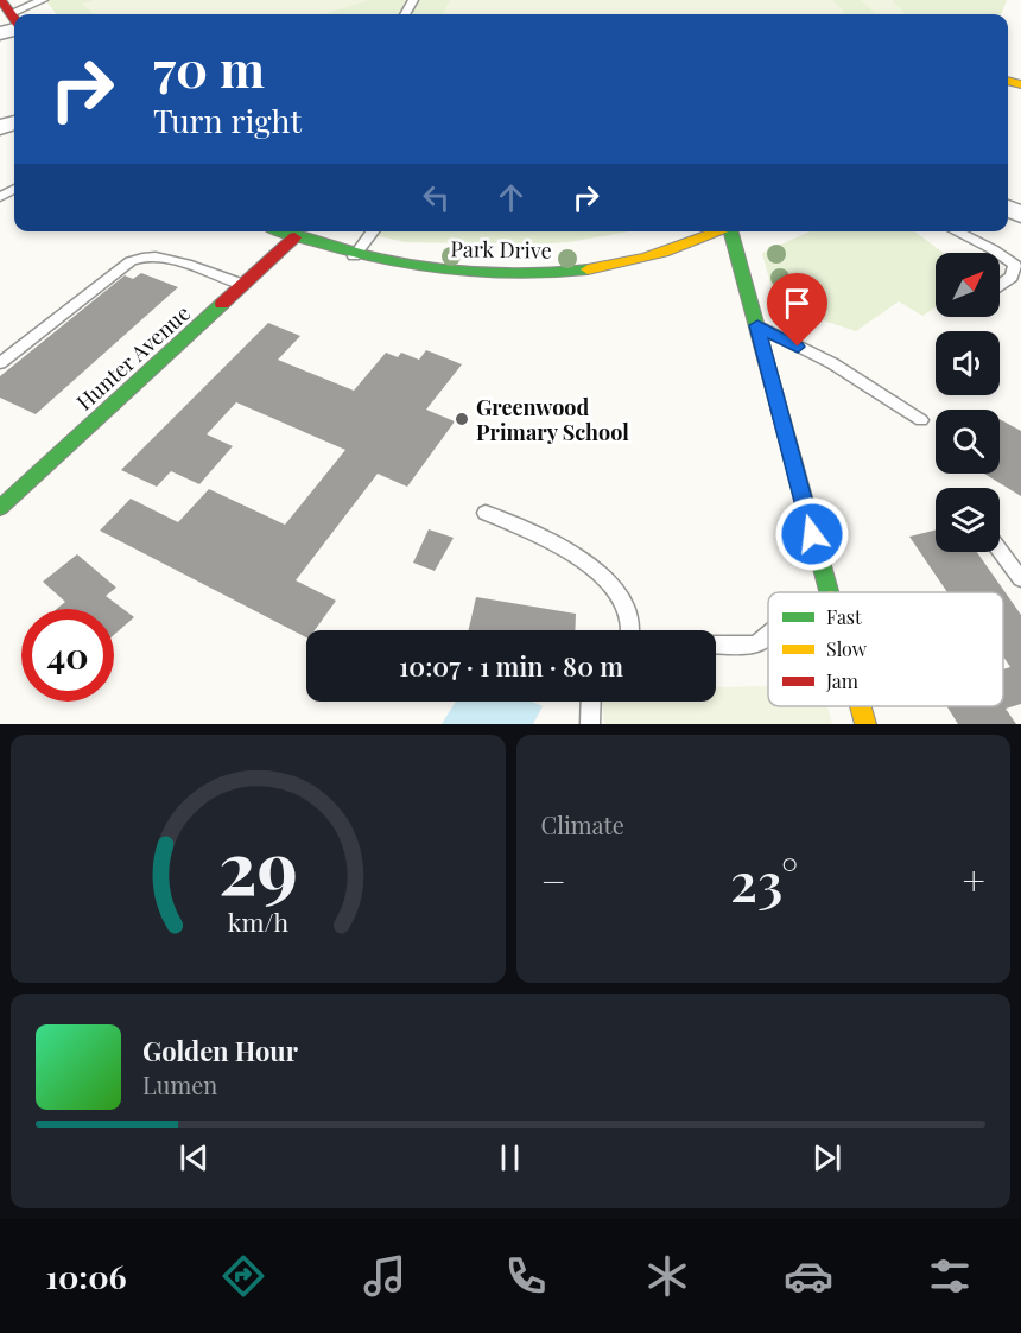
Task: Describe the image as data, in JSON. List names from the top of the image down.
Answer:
{
  "streets": {
    "street": ["Park Drive", "Hunter Avenue"]
  },
  "crossings": [
    ["Park Drive", "Hunter Avenue"]
  ],
  "places": ["Greenwood Primary School"],
  "legend": ["Fast", "Slow", "Jam"],
  "north": "top right",
  "page": {
    "turn": ["70 m", "Turn right"],
    "limit": "40",
    "trip": "10:07 · 1 min · 80 m",
    "tile": "Climate",
    "heat": ["−", "23°", "+"],
    "song": ["Golden Hour", "Lumen"],
    "tabs": "10:06",
    "gauge": ["29", "km/h"]
  }
}
